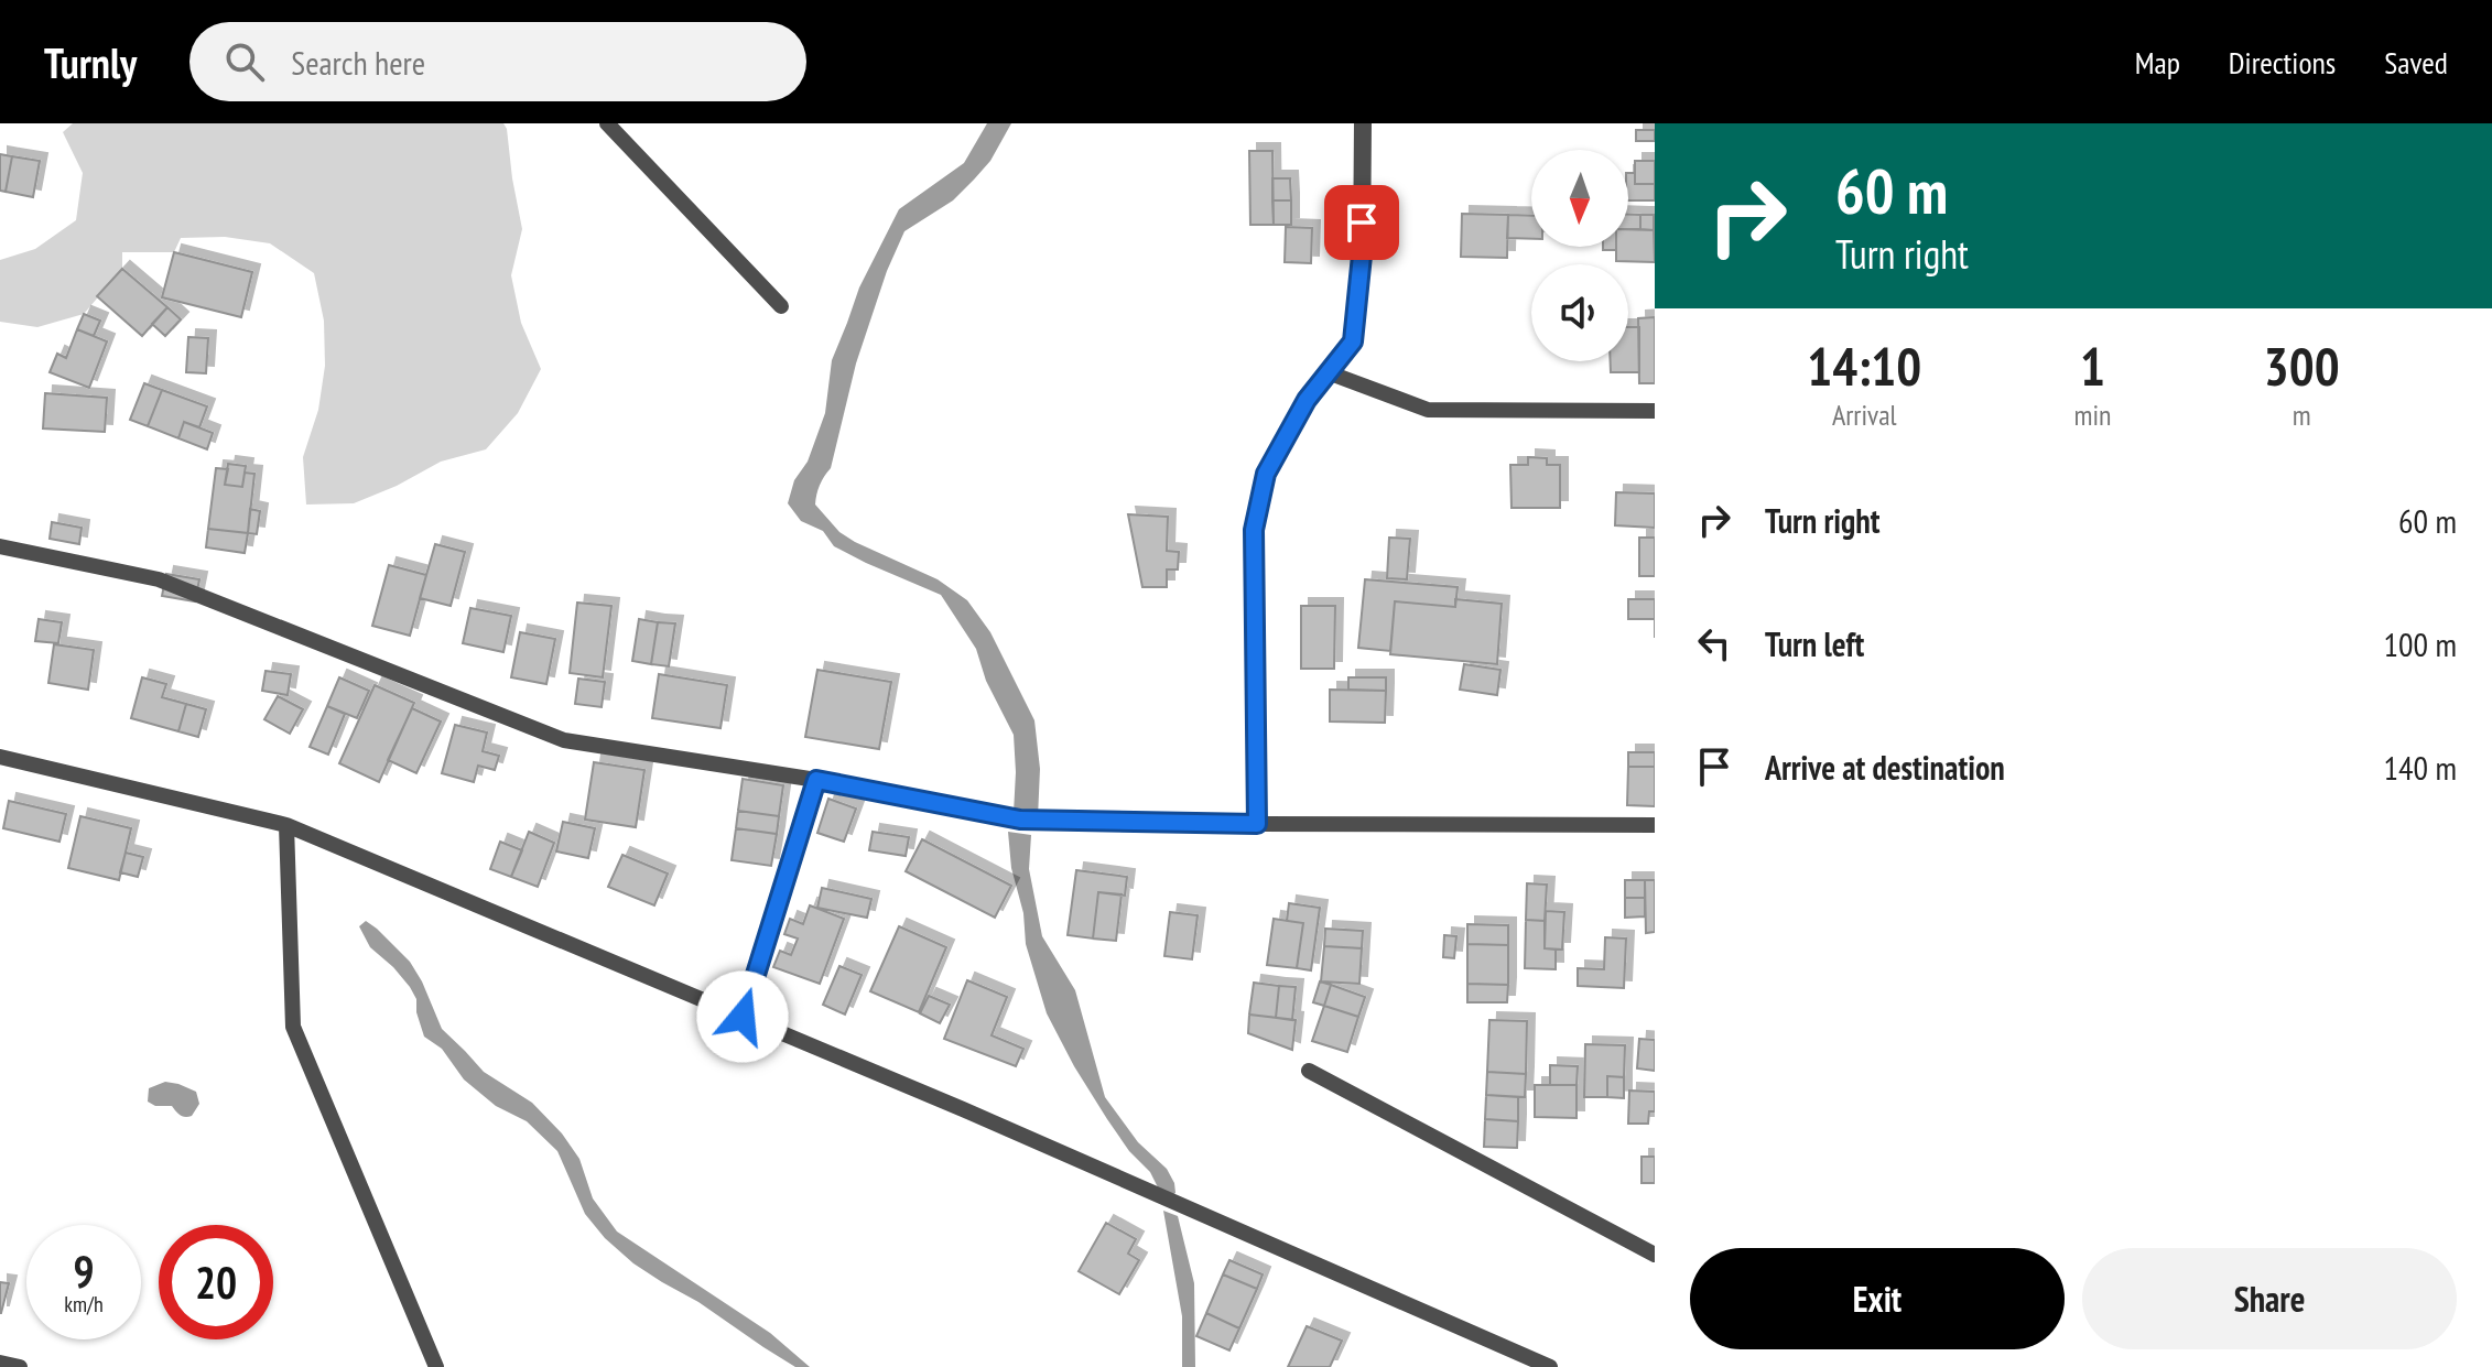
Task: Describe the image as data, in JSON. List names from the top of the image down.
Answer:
{
  "north": "bottom",
  "page": {
    "header": "Turnly",
    "search": "Search here",
    "nav": ["Map", "Directions", "Saved"],
    "turn": ["60 m", "Turn right"],
    "eta": [
      "14:10",
      "Arrival",
      "1",
      "min",
      "300",
      "m"
    ],
    "list": [
      {
        "name": "Turn right",
        "value": "60 m"
      },
      {
        "name": "Turn left",
        "value": "100 m"
      },
      {
        "name": "Arrive at destination",
        "value": "140 m"
      }
    ],
    "speed": "9 km/h",
    "limit": "20",
    "buttons": ["Exit", "Share"]
  }
}
